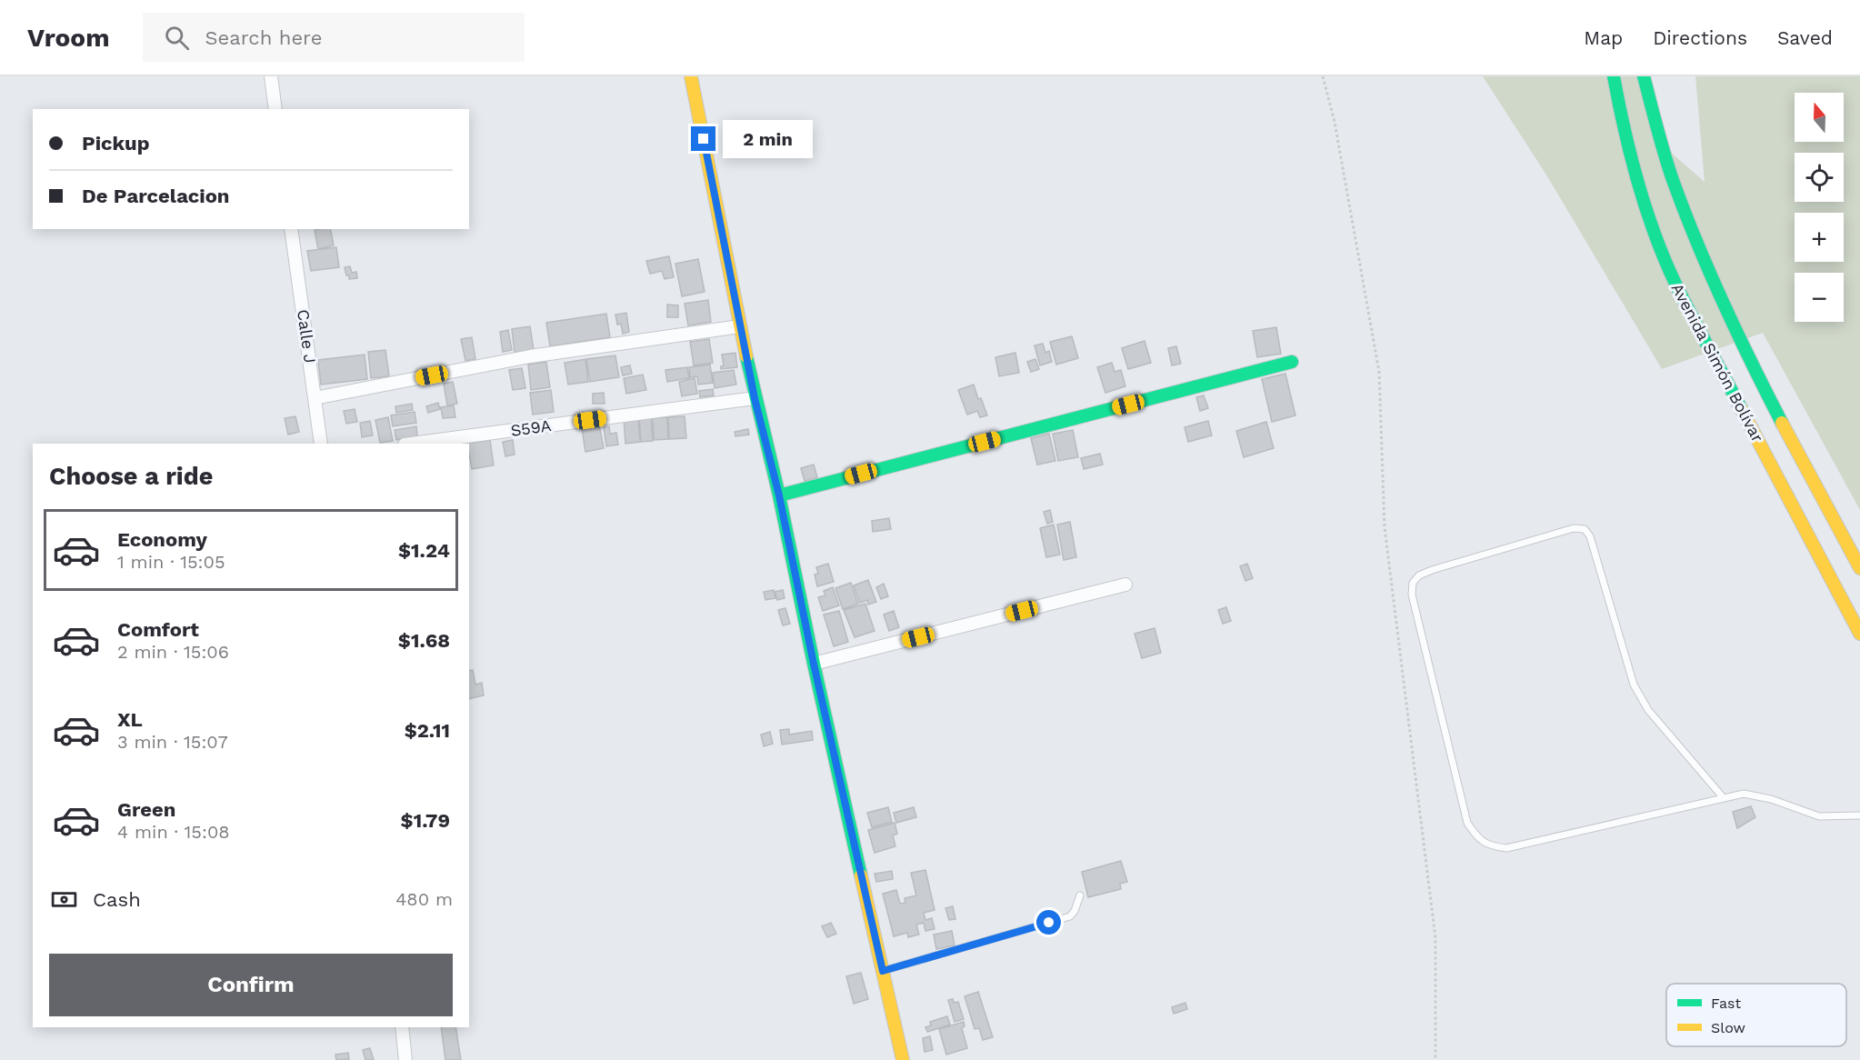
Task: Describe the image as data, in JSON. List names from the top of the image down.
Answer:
{
  "streets": {
    "main road": ["Avenida Simón Bolívar"],
    "street": ["Calle J", "S59A"]
  },
  "legend": ["Fast", "Slow"],
  "north": "top",
  "page": {
    "header": "Vroom",
    "search": "Search here",
    "nav": ["Map", "Directions", "Saved"],
    "map_buttons": ["+", "−"],
    "banner": ["Pickup", "De Parcelacion"],
    "bubble": "2 min",
    "heading": "Choose a ride",
    "list": [
      {
        "name": "Economy",
        "note": "1 min · 15:05",
        "value": "$1.24"
      },
      {
        "name": "Comfort",
        "note": "2 min · 15:06",
        "value": "$1.68"
      },
      {
        "name": "XL",
        "note": "3 min · 15:07",
        "value": "$2.11"
      },
      {
        "name": "Green",
        "note": "4 min · 15:08",
        "value": "$1.79"
      }
    ],
    "pay": ["Cash", "480 m"],
    "buttons": "Confirm"
  }
}
